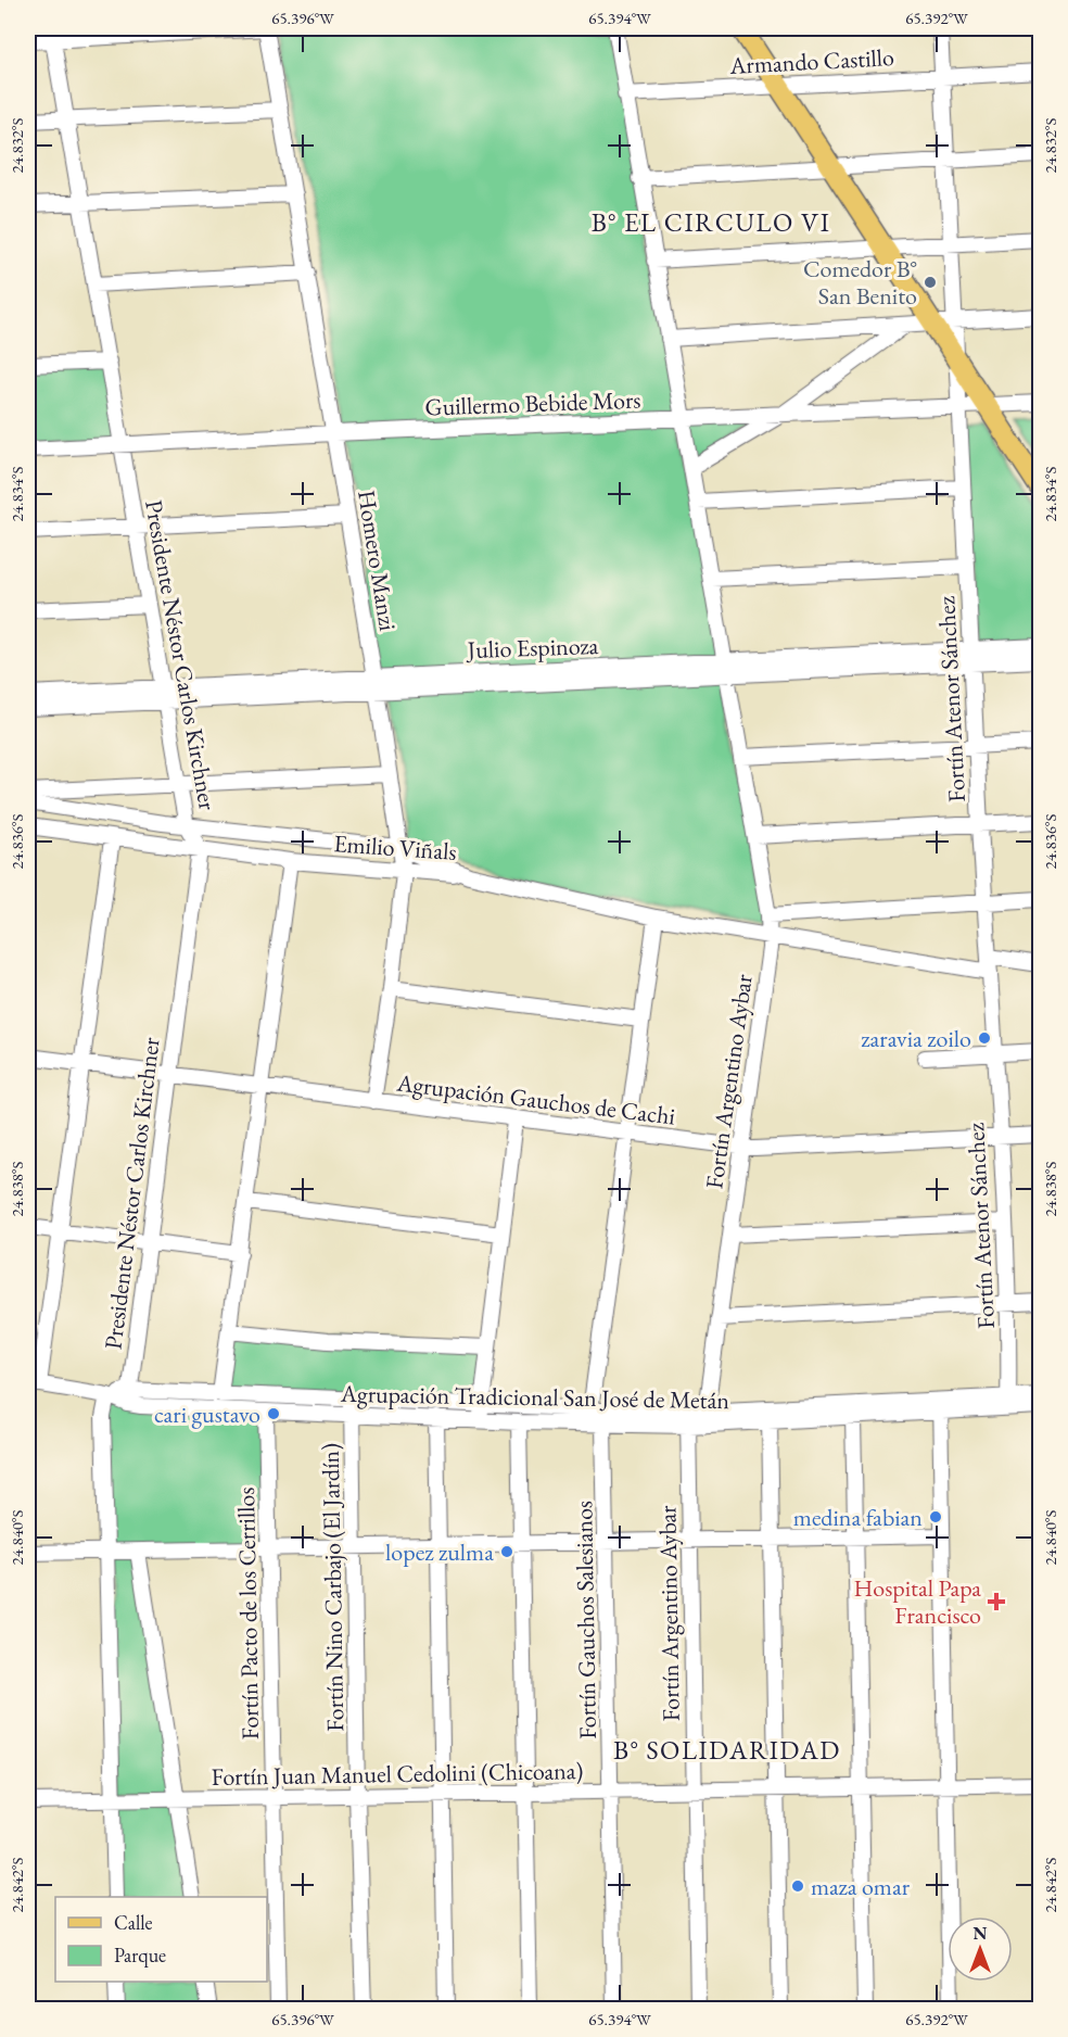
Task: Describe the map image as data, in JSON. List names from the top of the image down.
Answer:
{
  "streets": {
    "street": [
      "Armando Castillo",
      "Guillermo Bebide Mors",
      "Homero Manzi",
      "Julio Espinoza",
      "Presidente Néstor Carlos Kirchner",
      "Fortín Atenor Sánchez",
      "Emilio Viñals",
      "Fortín Argentino Aybar",
      "Agrupación Gauchos de Cachi",
      "Agrupación Tradicional San José de Metán",
      "Fortín Nino Carbajo (El Jardín)",
      "Fortín Pacto de los Cerrillos",
      "Fortín Gauchos Salesianos",
      "Fortín Juan Manuel Cedolini (Chicoana)"
    ]
  },
  "crossings": [
    ["Armando Castillo", "Fortín Atenor Sánchez"],
    ["Armando Castillo", "Fortín Argentino Aybar"],
    ["Guillermo Bebide Mors", "Homero Manzi"],
    ["Guillermo Bebide Mors", "Presidente Néstor Carlos Kirchner"],
    ["Guillermo Bebide Mors", "Fortín Atenor Sánchez"],
    ["Guillermo Bebide Mors", "Fortín Argentino Aybar"],
    ["Homero Manzi", "Julio Espinoza"],
    ["Homero Manzi", "Emilio Viñals"],
    ["Homero Manzi", "Agrupación Gauchos de Cachi"],
    ["Julio Espinoza", "Presidente Néstor Carlos Kirchner"],
    ["Julio Espinoza", "Fortín Atenor Sánchez"],
    ["Julio Espinoza", "Fortín Argentino Aybar"],
    ["Presidente Néstor Carlos Kirchner", "Emilio Viñals"],
    ["Presidente Néstor Carlos Kirchner", "Agrupación Gauchos de Cachi"],
    ["Presidente Néstor Carlos Kirchner", "Agrupación Tradicional San José de Metán"],
    ["Fortín Atenor Sánchez", "Agrupación Gauchos de Cachi"],
    ["Fortín Atenor Sánchez", "Agrupación Tradicional San José de Metán"],
    ["Fortín Argentino Aybar", "Agrupación Gauchos de Cachi"],
    ["Fortín Argentino Aybar", "Agrupación Tradicional San José de Metán"],
    ["Fortín Argentino Aybar", "Fortín Juan Manuel Cedolini (Chicoana)"],
    ["Agrupación Gauchos de Cachi", "Fortín Gauchos Salesianos"],
    ["Agrupación Tradicional San José de Metán", "Fortín Nino Carbajo (El Jardín)"],
    ["Agrupación Tradicional San José de Metán", "Fortín Pacto de los Cerrillos"],
    ["Agrupación Tradicional San José de Metán", "Fortín Gauchos Salesianos"],
    ["Fortín Nino Carbajo (El Jardín)", "Fortín Juan Manuel Cedolini (Chicoana)"],
    ["Fortín Pacto de los Cerrillos", "Fortín Juan Manuel Cedolini (Chicoana)"],
    ["Fortín Gauchos Salesianos", "Fortín Juan Manuel Cedolini (Chicoana)"]
  ],
  "districts": ["B° EL CIRCULO VI", "B° SOLIDARIDAD"],
  "places": {
    "other": [
      "Comedor B° San Benito",
      "zaravia zoilo",
      "cari gustavo",
      "medina fabian",
      "lopez zulma",
      "maza omar"
    ],
    "health": ["Hospital Papa Francisco"]
  },
  "legend": ["Calle", "Parque"],
  "north": "top",
  "coordinates": [
    "65.396°W",
    "65.394°W",
    "65.392°W",
    "24.832°S",
    "24.834°S",
    "24.836°S",
    "24.838°S",
    "24.840°S",
    "24.842°S"
  ]
}
